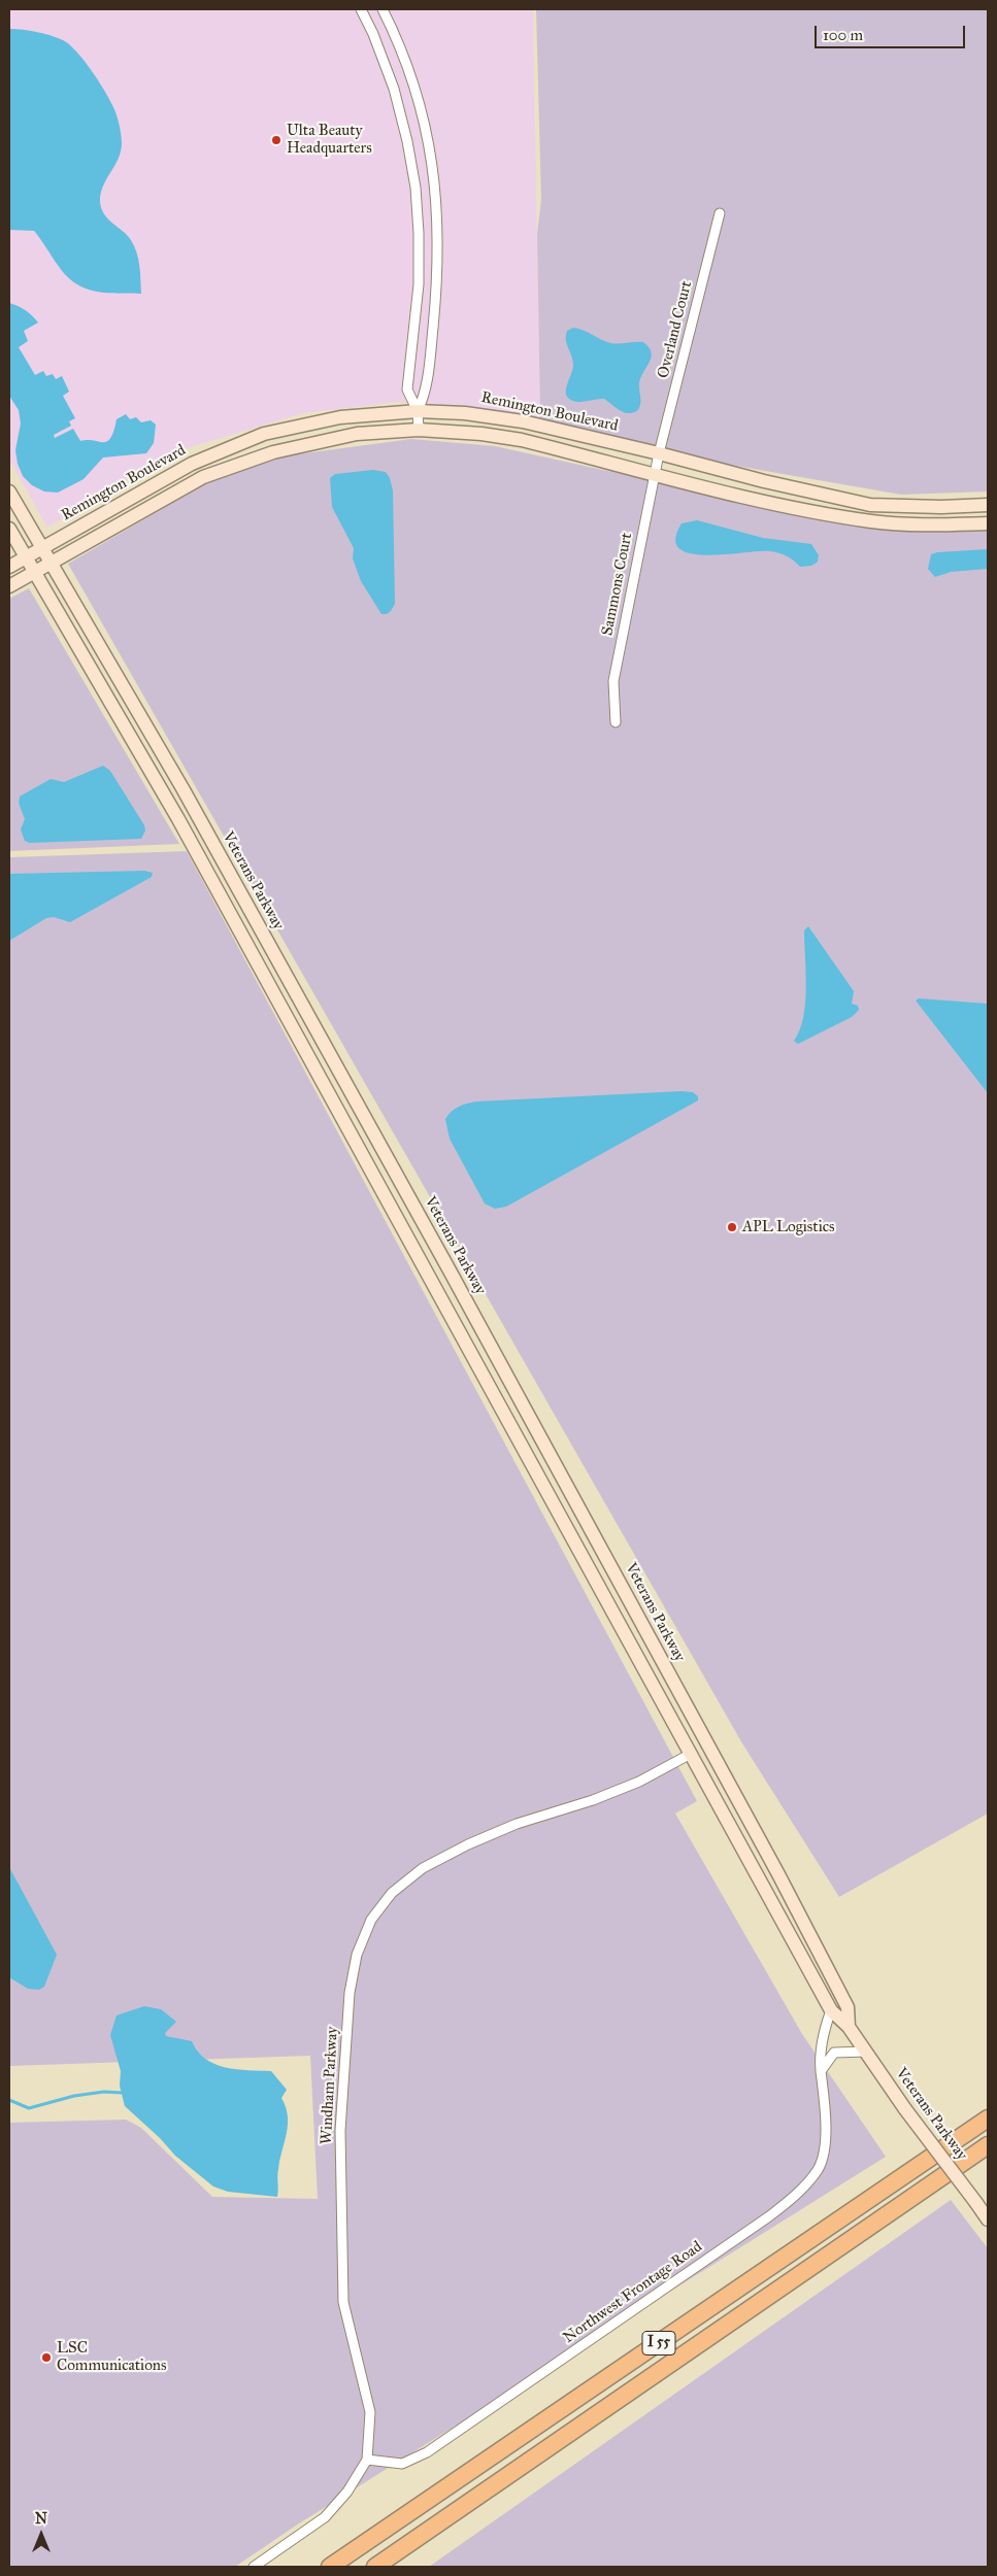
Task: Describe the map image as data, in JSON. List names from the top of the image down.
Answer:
{
  "streets": {
    "highway": ["I 55"],
    "main road": ["Remington Boulevard", "Veterans Parkway"],
    "street": [
      "Overland Court",
      "Sammons Court",
      "Windham Parkway",
      "Northwest Frontage Road"
    ]
  },
  "crossings": [
    ["Overland Court", "Remington Boulevard"],
    ["Overland Court", "Sammons Court"],
    ["Remington Boulevard", "Sammons Court"],
    ["Remington Boulevard", "Veterans Parkway"],
    ["Veterans Parkway", "Windham Parkway"],
    ["Veterans Parkway", "Northwest Frontage Road"],
    ["Windham Parkway", "Northwest Frontage Road"]
  ],
  "places": ["Ulta Beauty Headquarters", "APL Logistics", "LSC Communications"],
  "scale_bar": "100 m",
  "north": "top"
}
